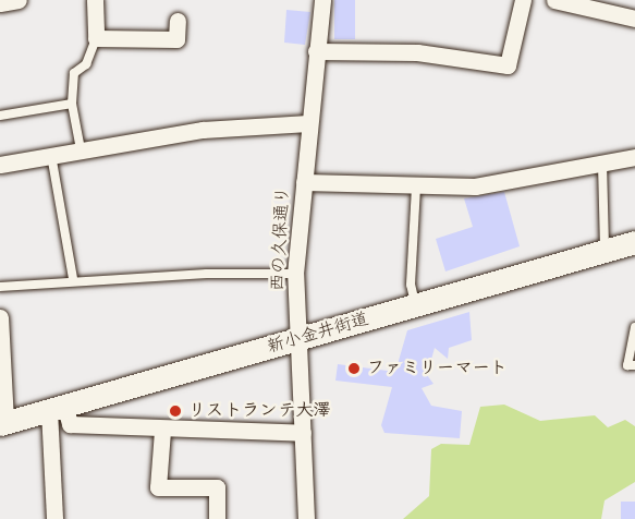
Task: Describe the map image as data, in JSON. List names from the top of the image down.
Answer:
{
  "streets": {
    "main road": ["新小金井街道"],
    "street": ["西の久保通り"]
  },
  "crossings": [
    ["西の久保通り", "新小金井街道"]
  ],
  "places": ["ファミリーマート", "リストランテ大澤"]
}
